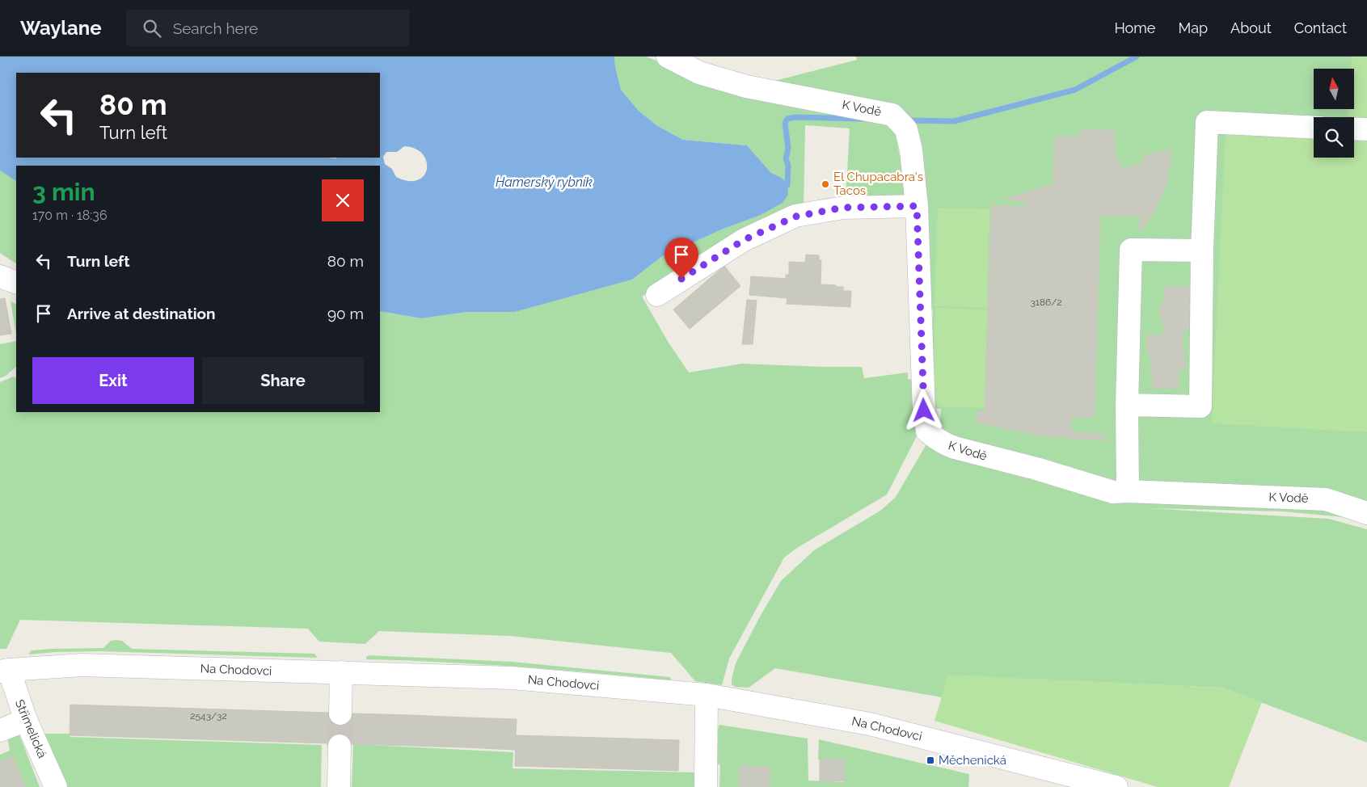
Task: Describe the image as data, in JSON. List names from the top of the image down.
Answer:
{
  "streets": {
    "street": ["K Vodě", "Na Chodovci", "Střimelická"]
  },
  "crossings": [
    ["Na Chodovci", "Střimelická"]
  ],
  "water": ["Hamerský rybník"],
  "places": {
    "other": ["El Chupacabra's Tacos"],
    "transit": ["Měchenická"]
  },
  "house_numbers": ["3186/2", "2543/32"],
  "north": "top",
  "page": {
    "header": "Waylane",
    "search": "Search here",
    "nav": [
      "Home",
      "Map",
      "About",
      "Contact"
    ],
    "turn": ["80 m", "Turn left"],
    "heading": ["3 min", "170 m · 18:36"],
    "list": [
      {
        "name": "Turn left",
        "value": "80 m"
      },
      {
        "name": "Arrive at destination",
        "value": "90 m"
      }
    ],
    "buttons": ["Exit", "Share"]
  }
}
